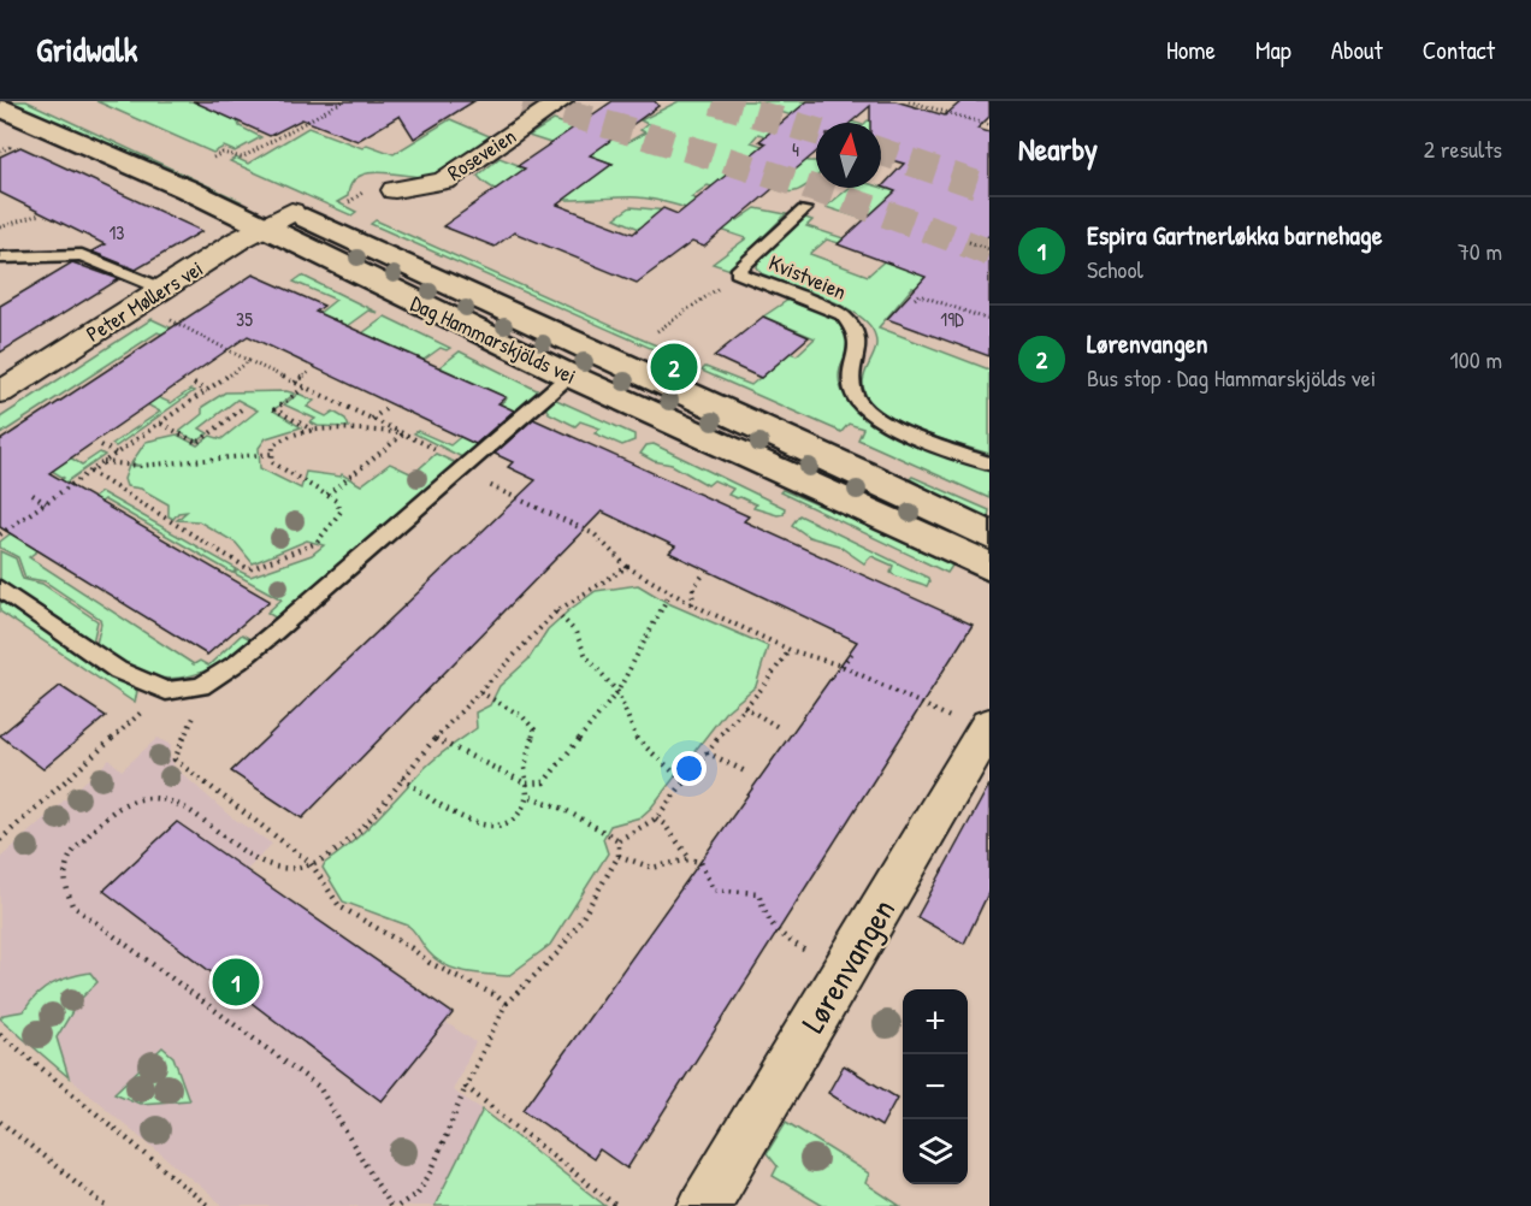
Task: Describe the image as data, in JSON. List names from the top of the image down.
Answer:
{
  "streets": {
    "main road": ["Dag Hammarskjölds vei"],
    "street": ["Roseveien", "Peter Møllers vei", "Lørenvangen"],
    "lane": ["Kvistveien"]
  },
  "crossings": [
    ["Peter Møllers vei", "Dag Hammarskjölds vei"]
  ],
  "house_numbers": [
    "4",
    "13",
    "35",
    "19D"
  ],
  "north": "top",
  "page": {
    "header": "Gridwalk",
    "nav": [
      "Home",
      "Map",
      "About",
      "Contact"
    ],
    "heading": ["Nearby", "2 results"],
    "list": [
      {
        "mark": "1",
        "name": "Espira Gartnerløkka barnehage",
        "note": "School",
        "value": "70 m"
      },
      {
        "mark": "2",
        "name": "Lørenvangen",
        "note": "Bus stop · Dag Hammarskjölds vei",
        "value": "100 m"
      }
    ],
    "pins": ["2", "1"],
    "map_buttons": ["+", "−"]
  }
}
